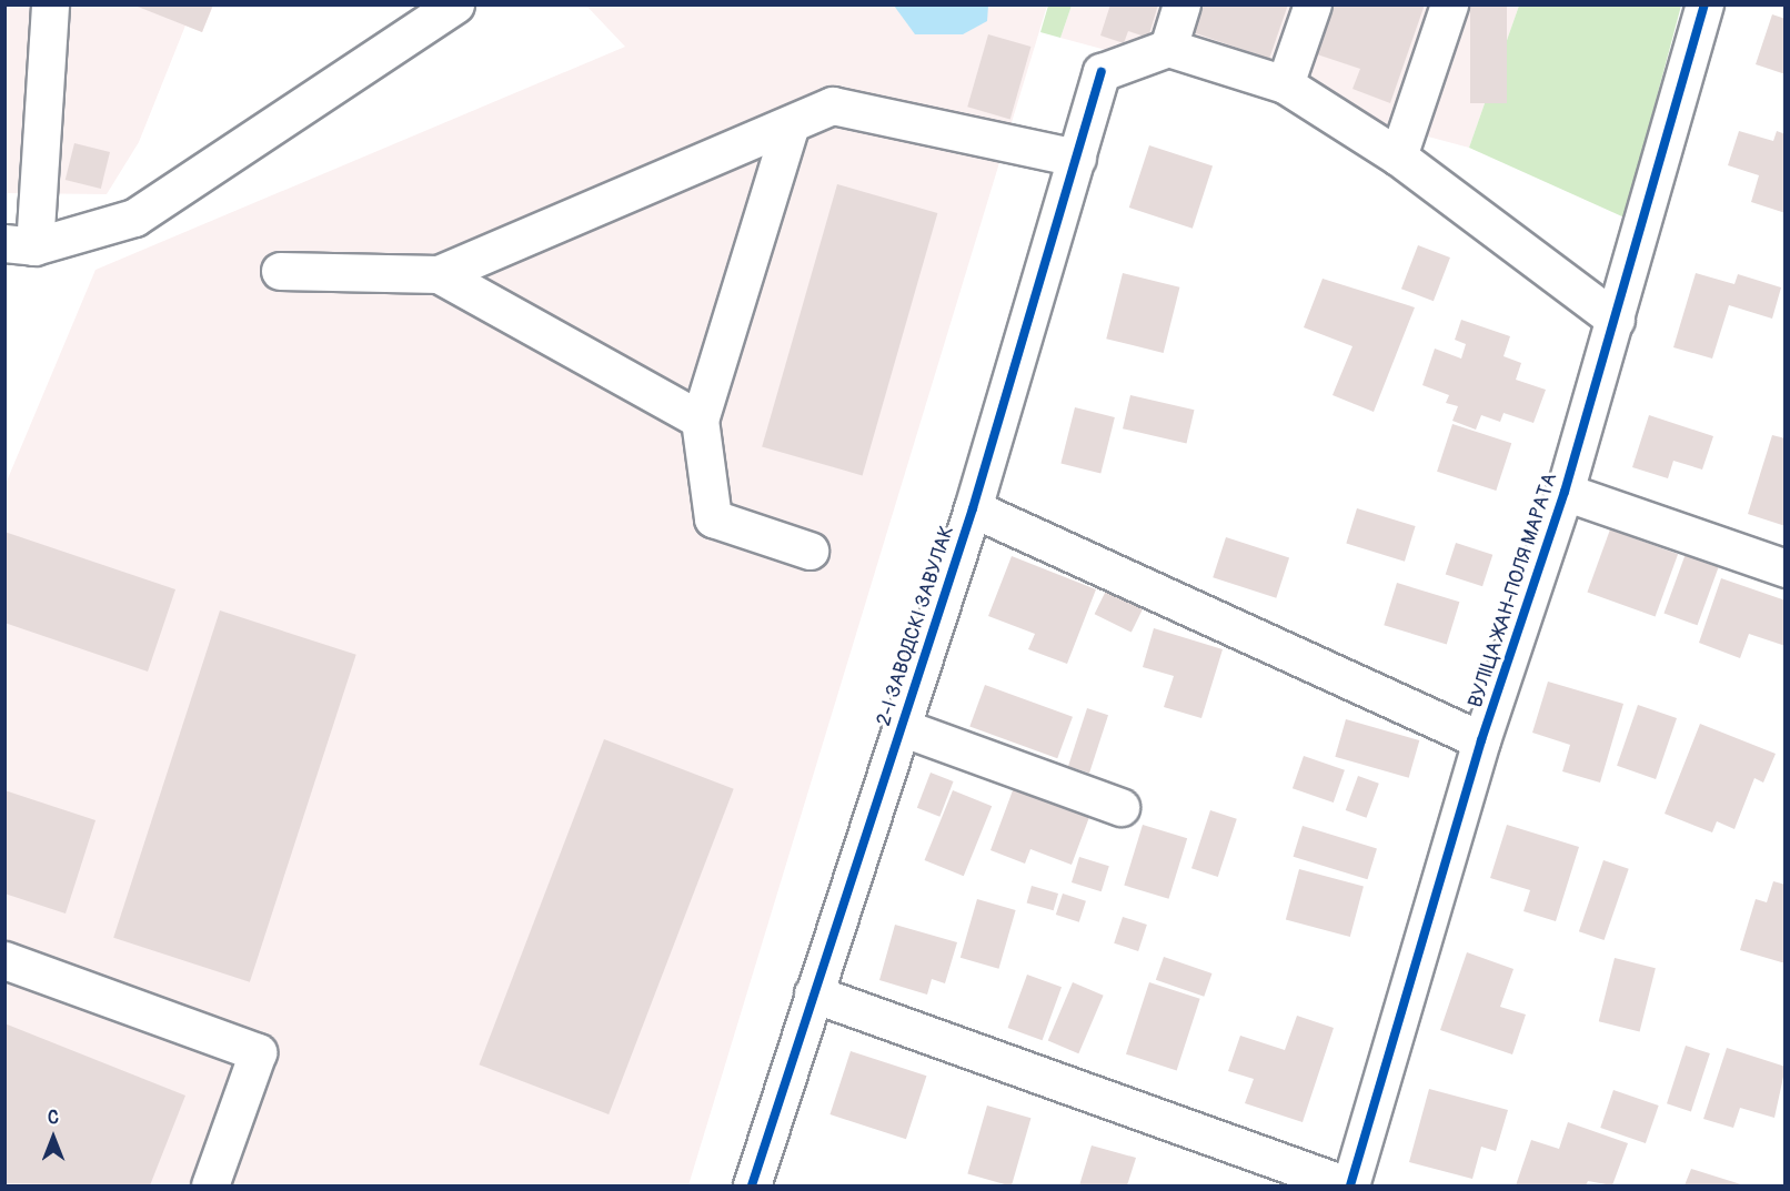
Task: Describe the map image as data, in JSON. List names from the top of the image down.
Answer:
{
  "streets": {
    "street": ["ВУЛІЦА ЖАН-ПОЛЯ МАРАТА", "2-І ЗАВОДСКІ ЗАВУЛАК"]
  },
  "north": "top"
}
